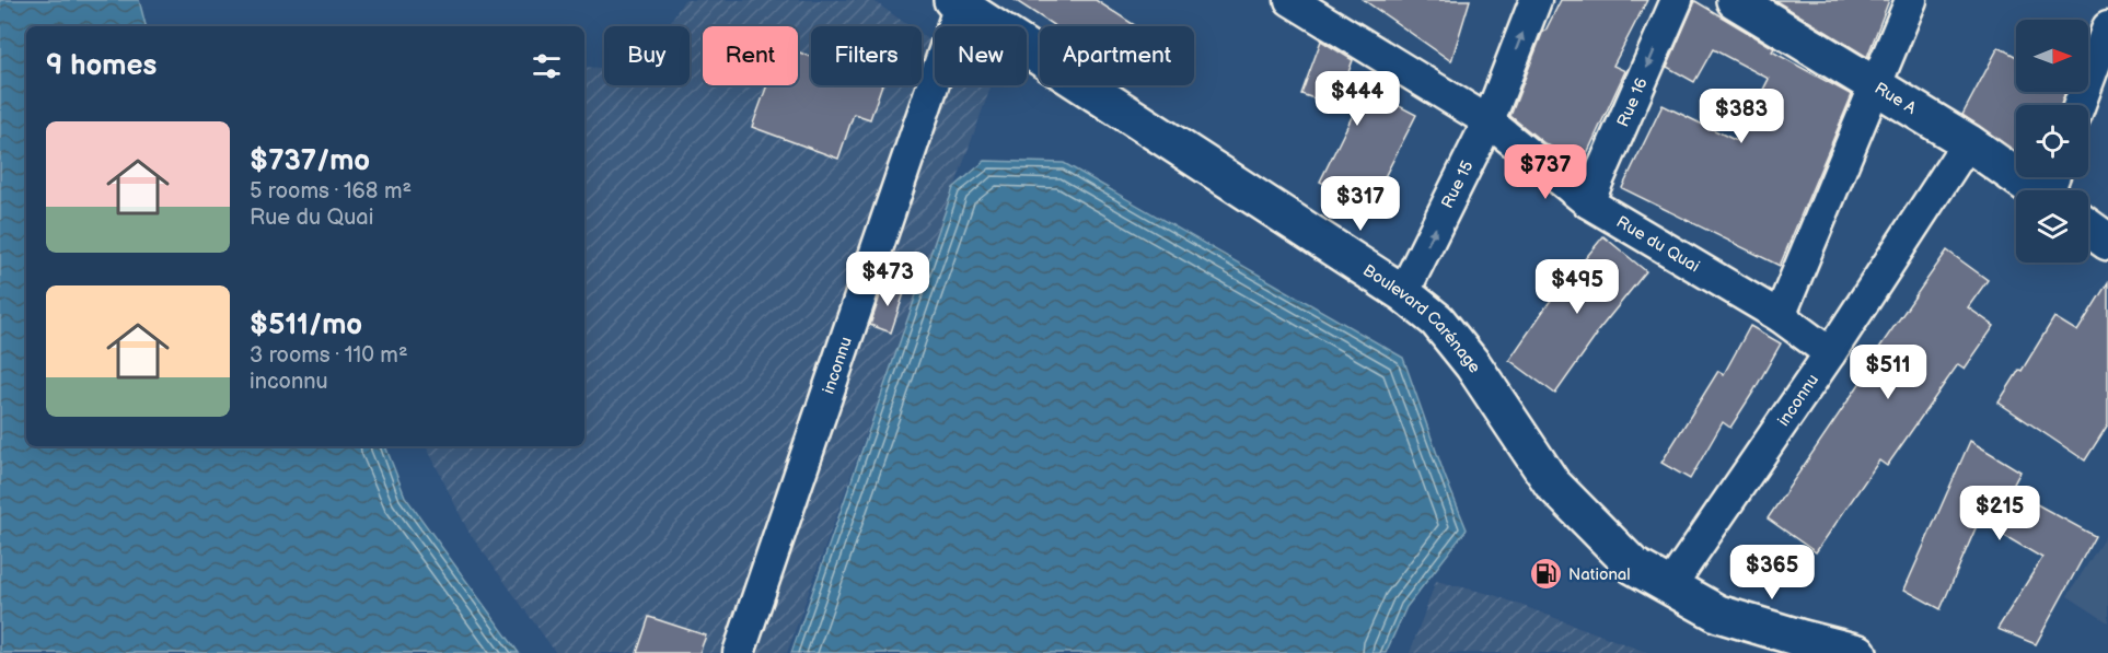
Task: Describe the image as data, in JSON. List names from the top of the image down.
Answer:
{
  "streets": {
    "street": [
      "Rue A",
      "Rue 16",
      "Rue 15",
      "Rue du Quai",
      "Boulevard Carénage",
      "inconnu"
    ]
  },
  "crossings": [
    ["Rue A", "inconnu"],
    ["Rue 16", "Rue du Quai"],
    ["Rue 15", "Rue du Quai"],
    ["Rue 15", "Boulevard Carénage"],
    ["Rue du Quai", "inconnu"],
    ["Boulevard Carénage", "inconnu"]
  ],
  "one_way": ["Rue 15"],
  "places": {
    "fuel station": ["National"]
  },
  "north": "right",
  "page": {
    "chip": [
      "Buy",
      "Rent",
      "Filters",
      "New",
      "Apartment"
    ],
    "heading": "9 homes",
    "price": [
      "$444",
      "$383",
      "$737",
      "$317",
      "$473",
      "$495",
      "$511",
      "$215",
      "$365"
    ],
    "list": [
      {
        "name": "$737/mo",
        "note": "5 rooms · 168 m² · Rue du Quai"
      },
      {
        "name": "$511/mo",
        "note": "3 rooms · 110 m² · inconnu"
      }
    ]
  }
}
